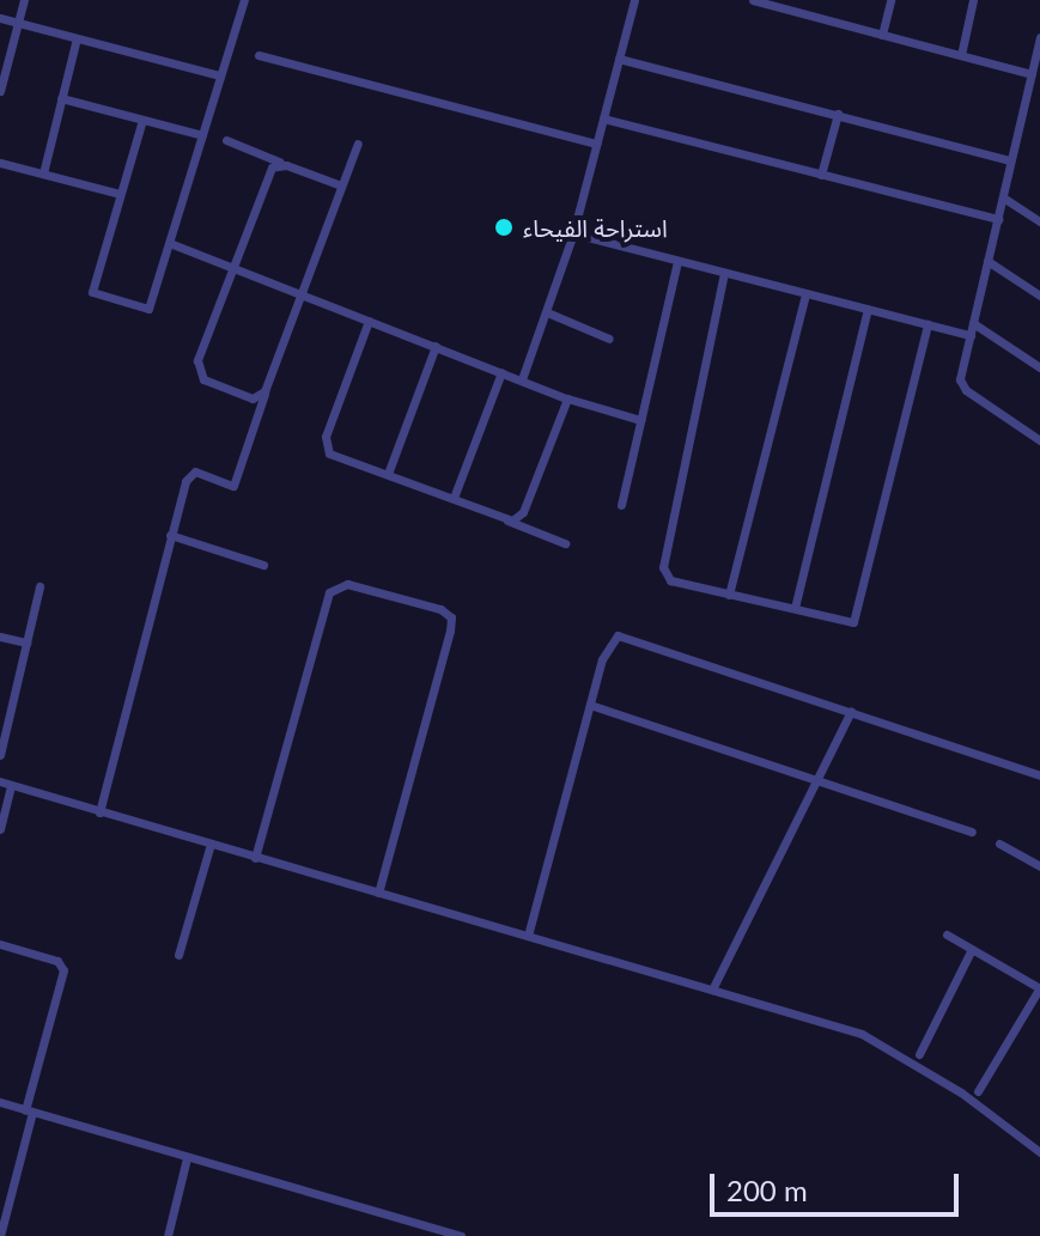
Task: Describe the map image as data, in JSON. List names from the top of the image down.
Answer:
{
  "places": ["استراحة الفيحاء"],
  "scale_bar": "200 m"
}
